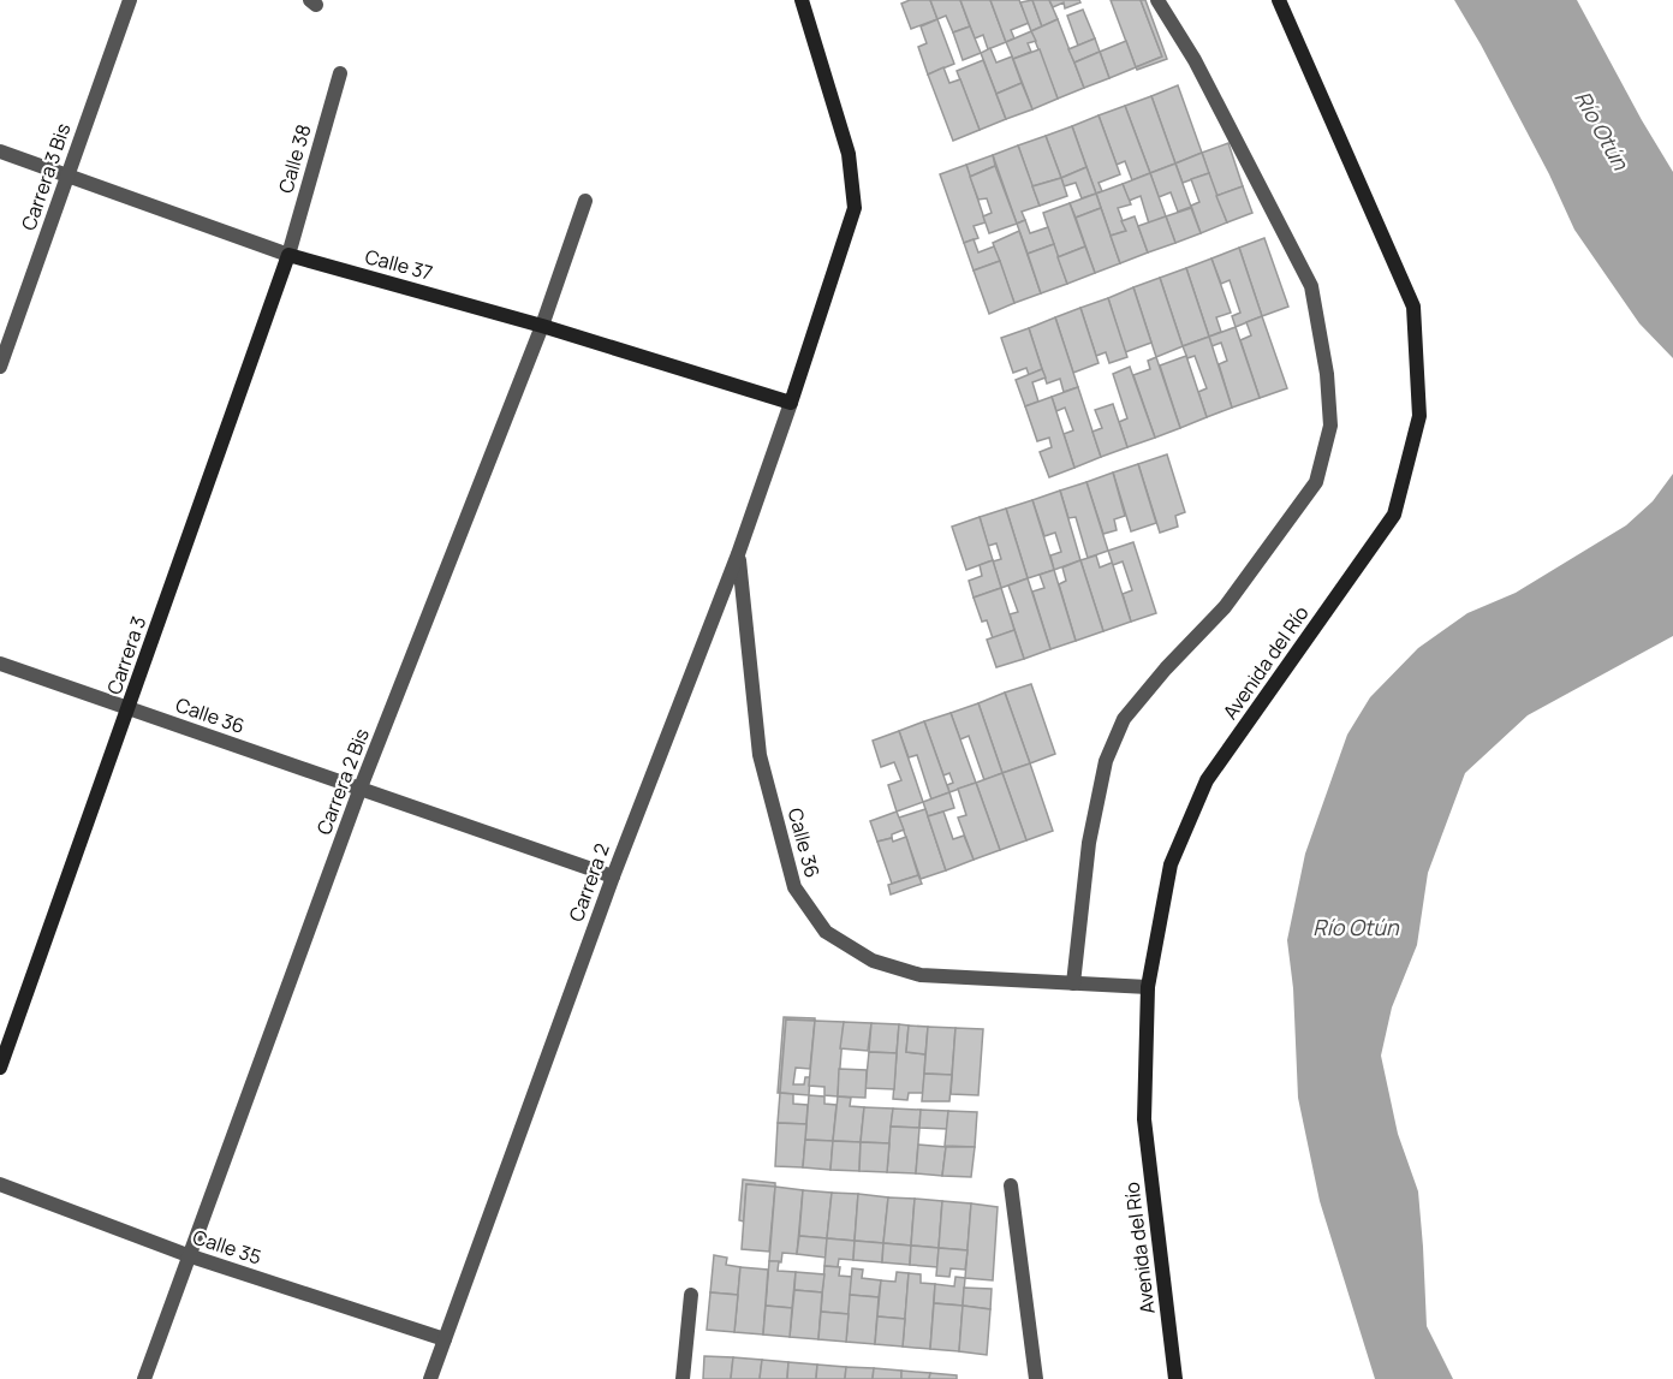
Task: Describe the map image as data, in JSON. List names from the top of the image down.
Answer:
{
  "streets": {
    "street": [
      "Calle 38",
      "Carrera 3 Bis",
      "Calle 37",
      "Carrera 3",
      "Avenida del Río",
      "Calle 36",
      "Carrera 2 Bis",
      "Carrera 2",
      "Calle 35"
    ]
  },
  "crossings": [
    ["Calle 38", "Calle 37"],
    ["Calle 38", "Carrera 3"],
    ["Carrera 3 Bis", "Calle 37"],
    ["Calle 37", "Carrera 3"],
    ["Calle 37", "Carrera 2 Bis"],
    ["Calle 37", "Carrera 2"],
    ["Carrera 3", "Calle 36"],
    ["Avenida del Río", "Calle 36"],
    ["Calle 36", "Carrera 2 Bis"],
    ["Calle 36", "Carrera 2"],
    ["Carrera 2 Bis", "Calle 35"],
    ["Carrera 2", "Calle 35"]
  ],
  "water": ["Río Otún"]
}
